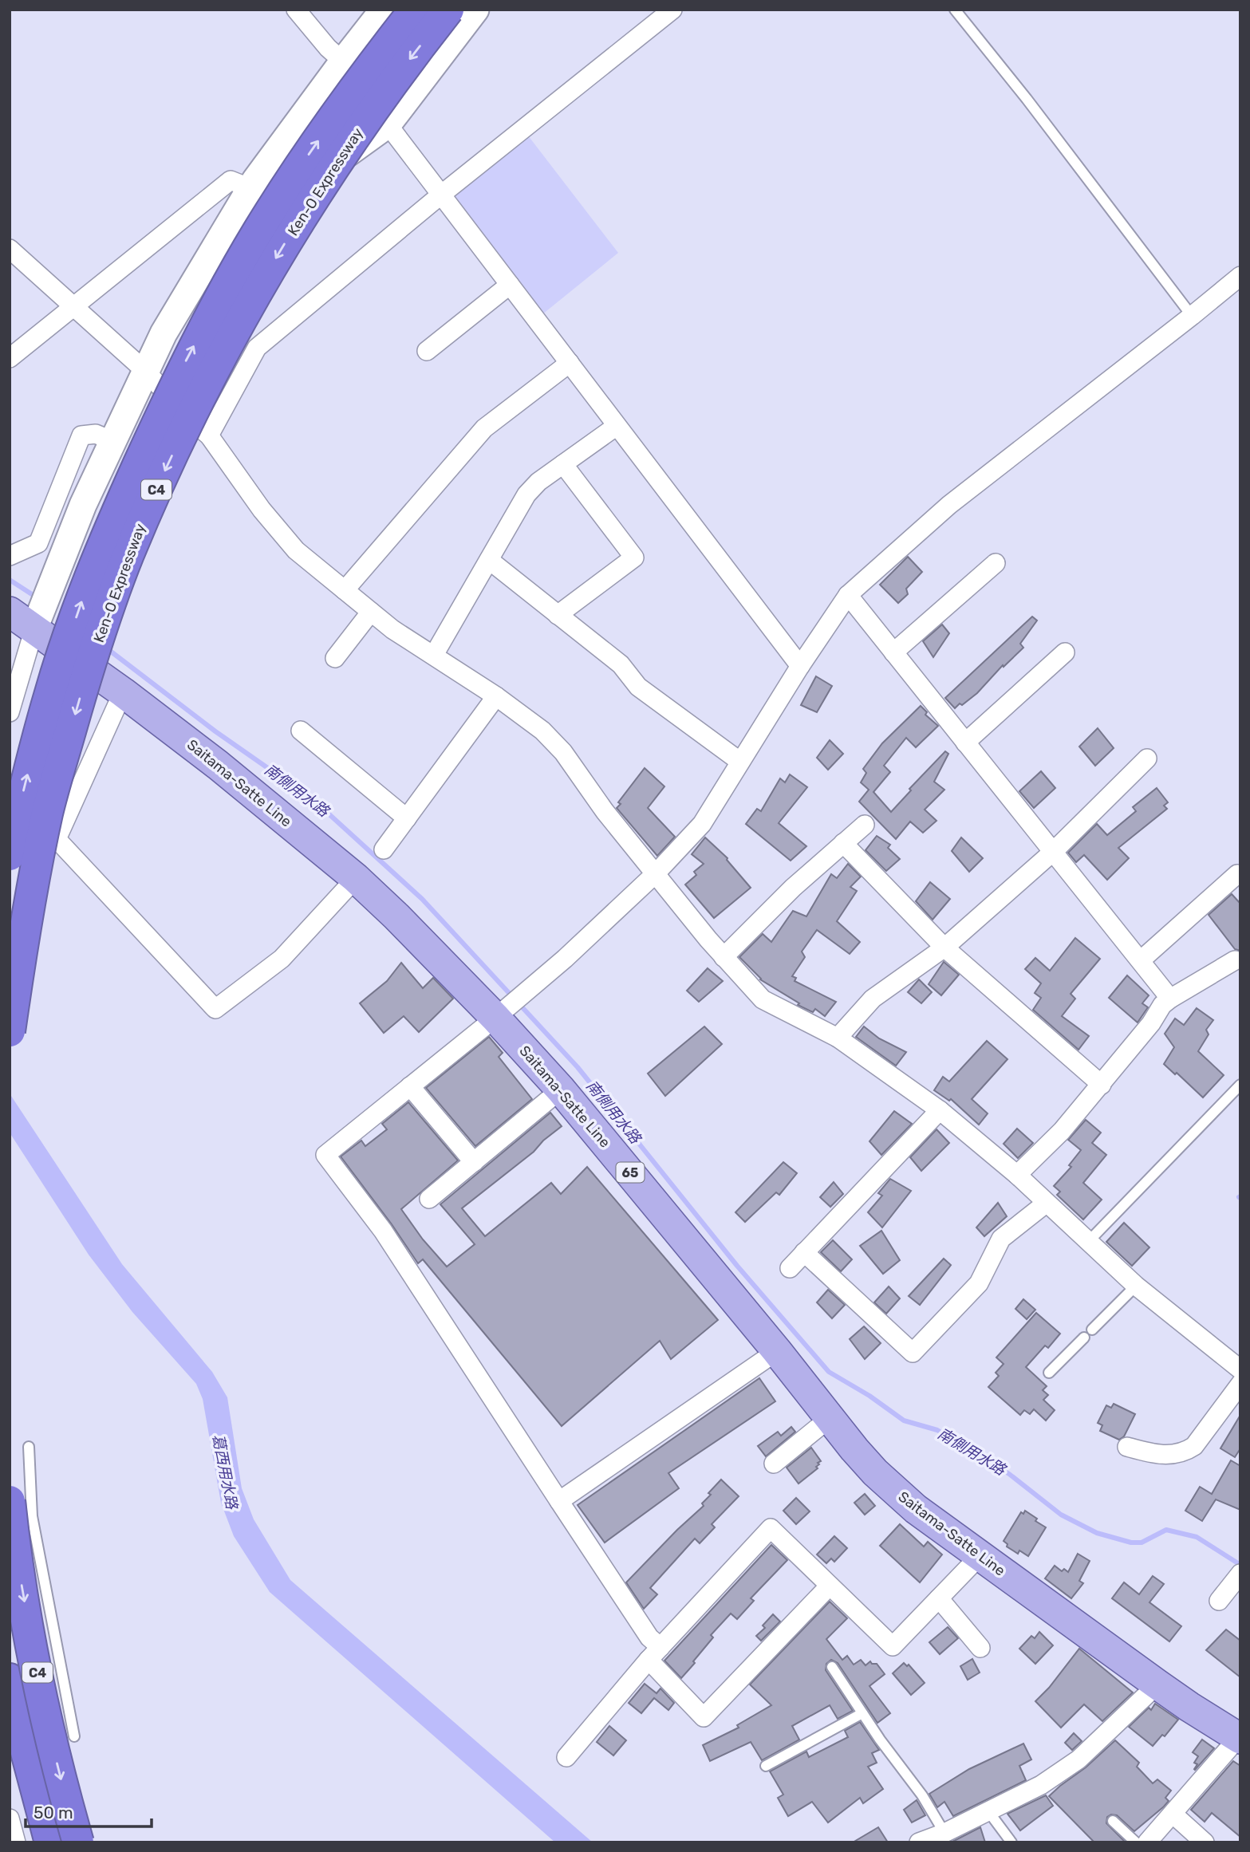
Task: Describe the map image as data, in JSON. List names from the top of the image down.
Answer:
{
  "streets": {
    "highway": ["Ken-O Expressway", "C4"],
    "main road": ["Saitama-Satte Line", "65"]
  },
  "water": ["南側用水路", "葛西用水路"],
  "scale_bar": "50 m"
}
